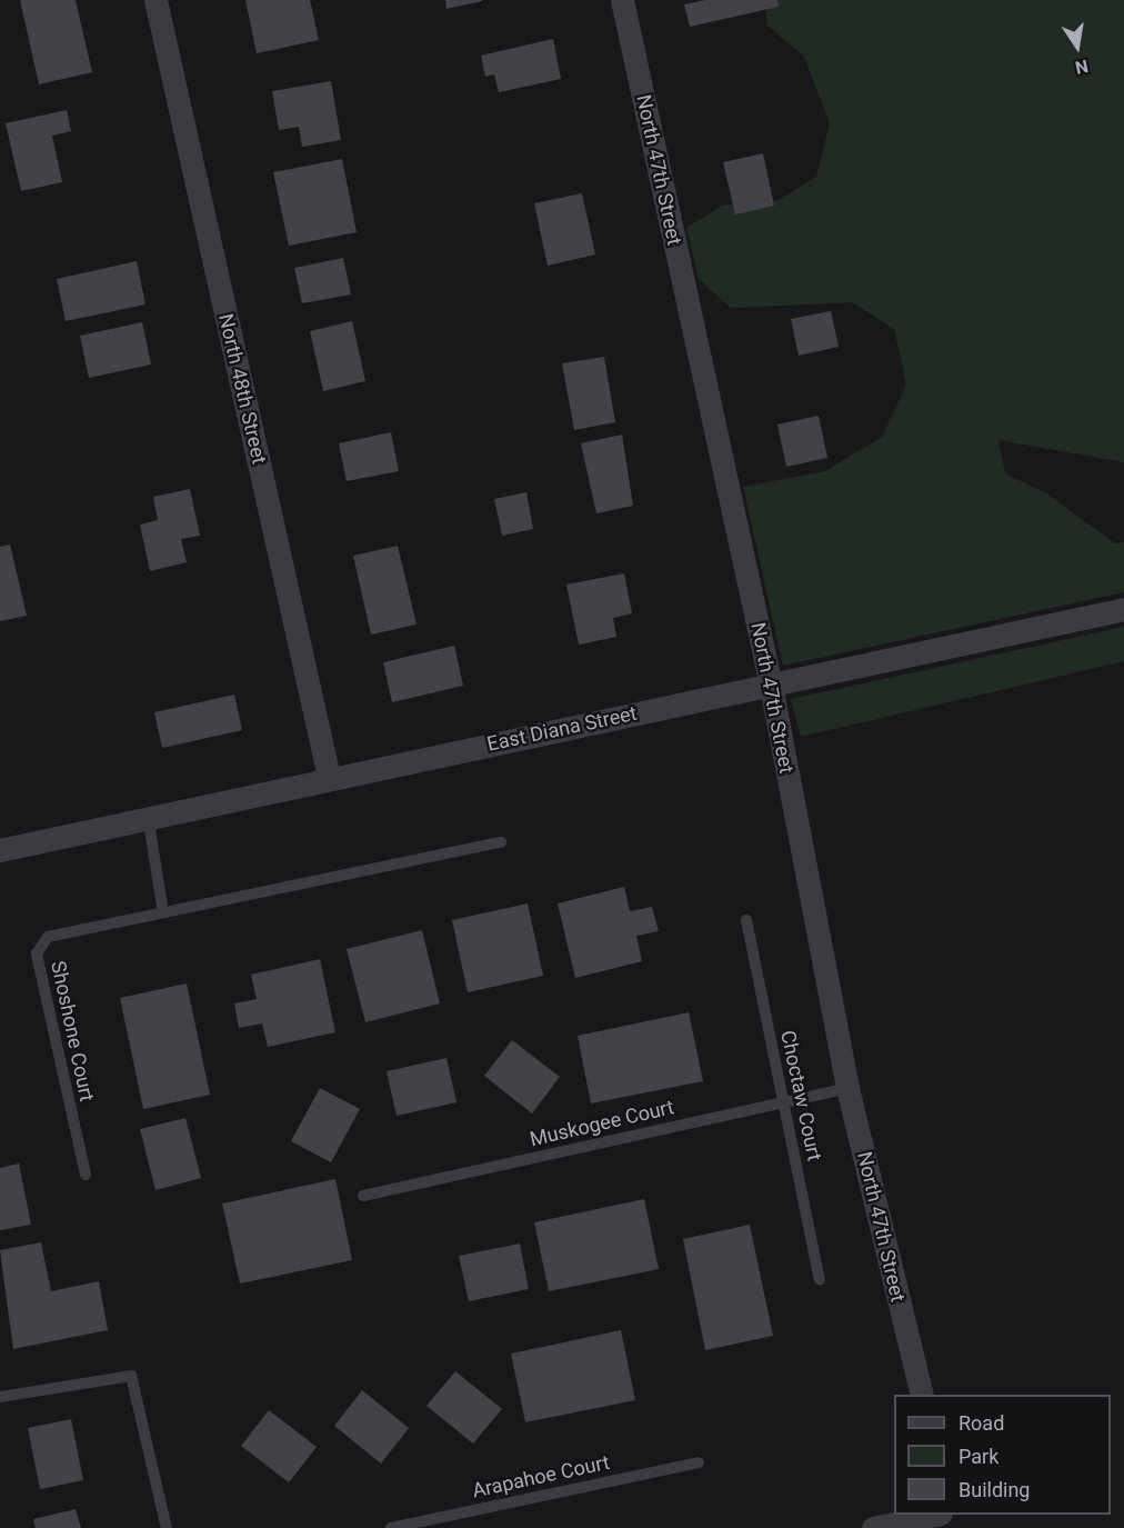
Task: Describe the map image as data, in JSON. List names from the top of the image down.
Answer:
{
  "streets": {
    "street": ["North 47th Street", "North 48th Street", "East Diana Street"],
    "lane": [
      "Shoshone Court",
      "Choctaw Court",
      "Muskogee Court",
      "Arapahoe Court"
    ]
  },
  "crossings": [
    ["North 47th Street", "East Diana Street"],
    ["North 47th Street", "Muskogee Court"],
    ["North 48th Street", "East Diana Street"],
    ["Choctaw Court", "Muskogee Court"]
  ],
  "legend": ["Road", "Park", "Building"],
  "north": "bottom"
}
